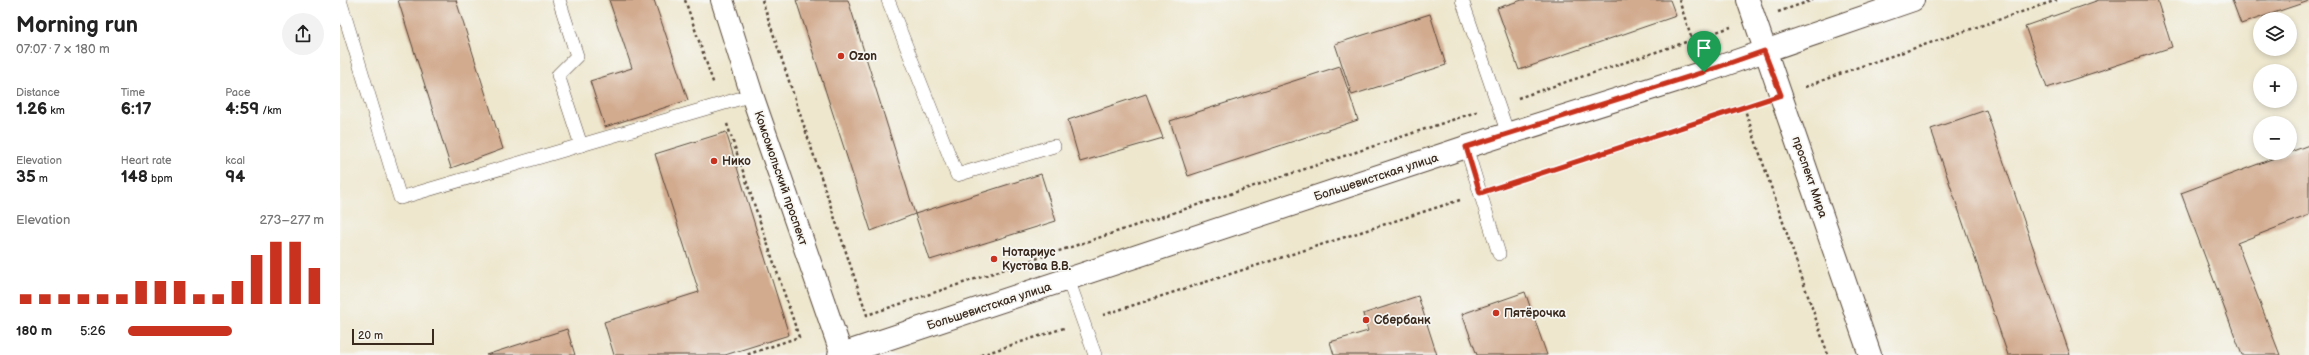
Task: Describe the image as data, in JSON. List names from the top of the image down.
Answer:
{
  "streets": {
    "street": ["Большевистская улица", "проспект Мира", "Комсомольский проспект"]
  },
  "crossings": [
    ["Большевистская улица", "проспект Мира"],
    ["Большевистская улица", "Комсомольский проспект"]
  ],
  "places": [
    "Ozon",
    "Нико",
    "Нотариус Кустова В.В.",
    "Пятёрочка",
    "Сбербанк"
  ],
  "scale_bar": "20 m",
  "page": {
    "heading": ["Morning run", "07:07 · 7 × 180 m"],
    "map_buttons": ["+", "−"],
    "stats": [
      ["Distance", "1.26 km"],
      ["Time", "6:17"],
      ["Pace", "4:59 /km"],
      ["Elevation", "35 m"],
      ["Heart rate", "148 bpm"],
      ["kcal", "94"]
    ],
    "chart": ["Elevation", "273–277 m"],
    "list": [
      {
        "name": "180 m",
        "note": "5:26"
      }
    ],
    "scale": "20 m"
  }
}
